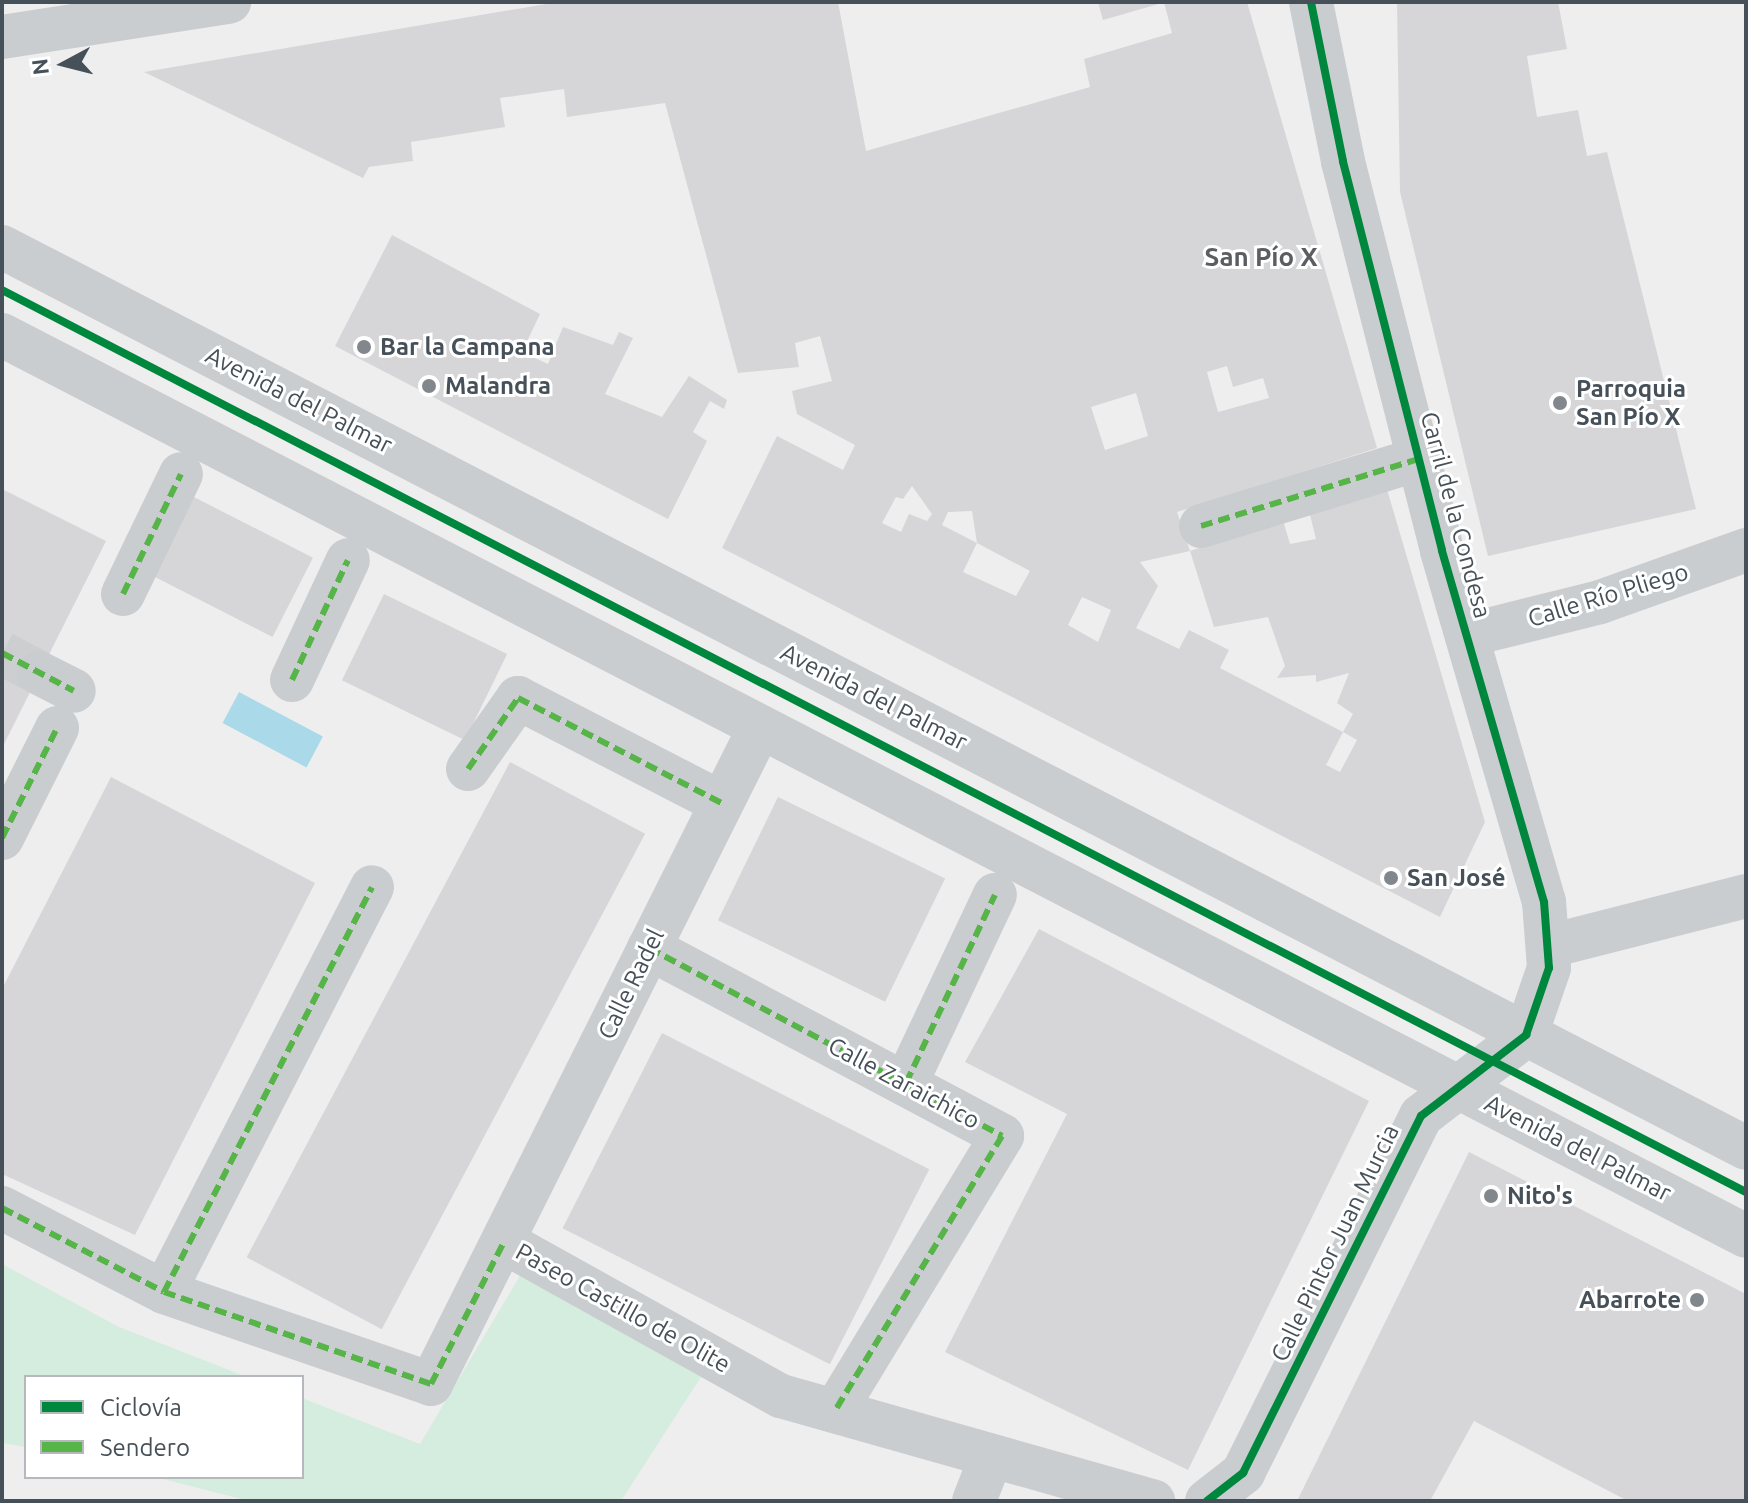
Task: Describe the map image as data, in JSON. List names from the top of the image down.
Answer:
{
  "streets": {
    "main road": ["Avenida del Palmar"],
    "street": [
      "Carril de la Condesa",
      "Calle Río Pliego",
      "Calle Radel",
      "Calle Zaraichico",
      "Calle Pintor Juan Murcia",
      "Paseo Castillo de Olite"
    ]
  },
  "crossings": [
    ["Avenida del Palmar", "Carril de la Condesa"],
    ["Avenida del Palmar", "Calle Radel"],
    ["Avenida del Palmar", "Calle Pintor Juan Murcia"],
    ["Carril de la Condesa", "Calle Río Pliego"],
    ["Carril de la Condesa", "Calle Pintor Juan Murcia"],
    ["Calle Radel", "Calle Zaraichico"],
    ["Calle Radel", "Paseo Castillo de Olite"],
    ["Calle Zaraichico", "Paseo Castillo de Olite"]
  ],
  "districts": ["San Pío X"],
  "places": [
    "Bar la Campana",
    "Malandra",
    "Parroquia San Pío X",
    "San José",
    "Nito's",
    "Abarrote"
  ],
  "legend": ["Ciclovía", "Sendero"],
  "north": "left"
}
